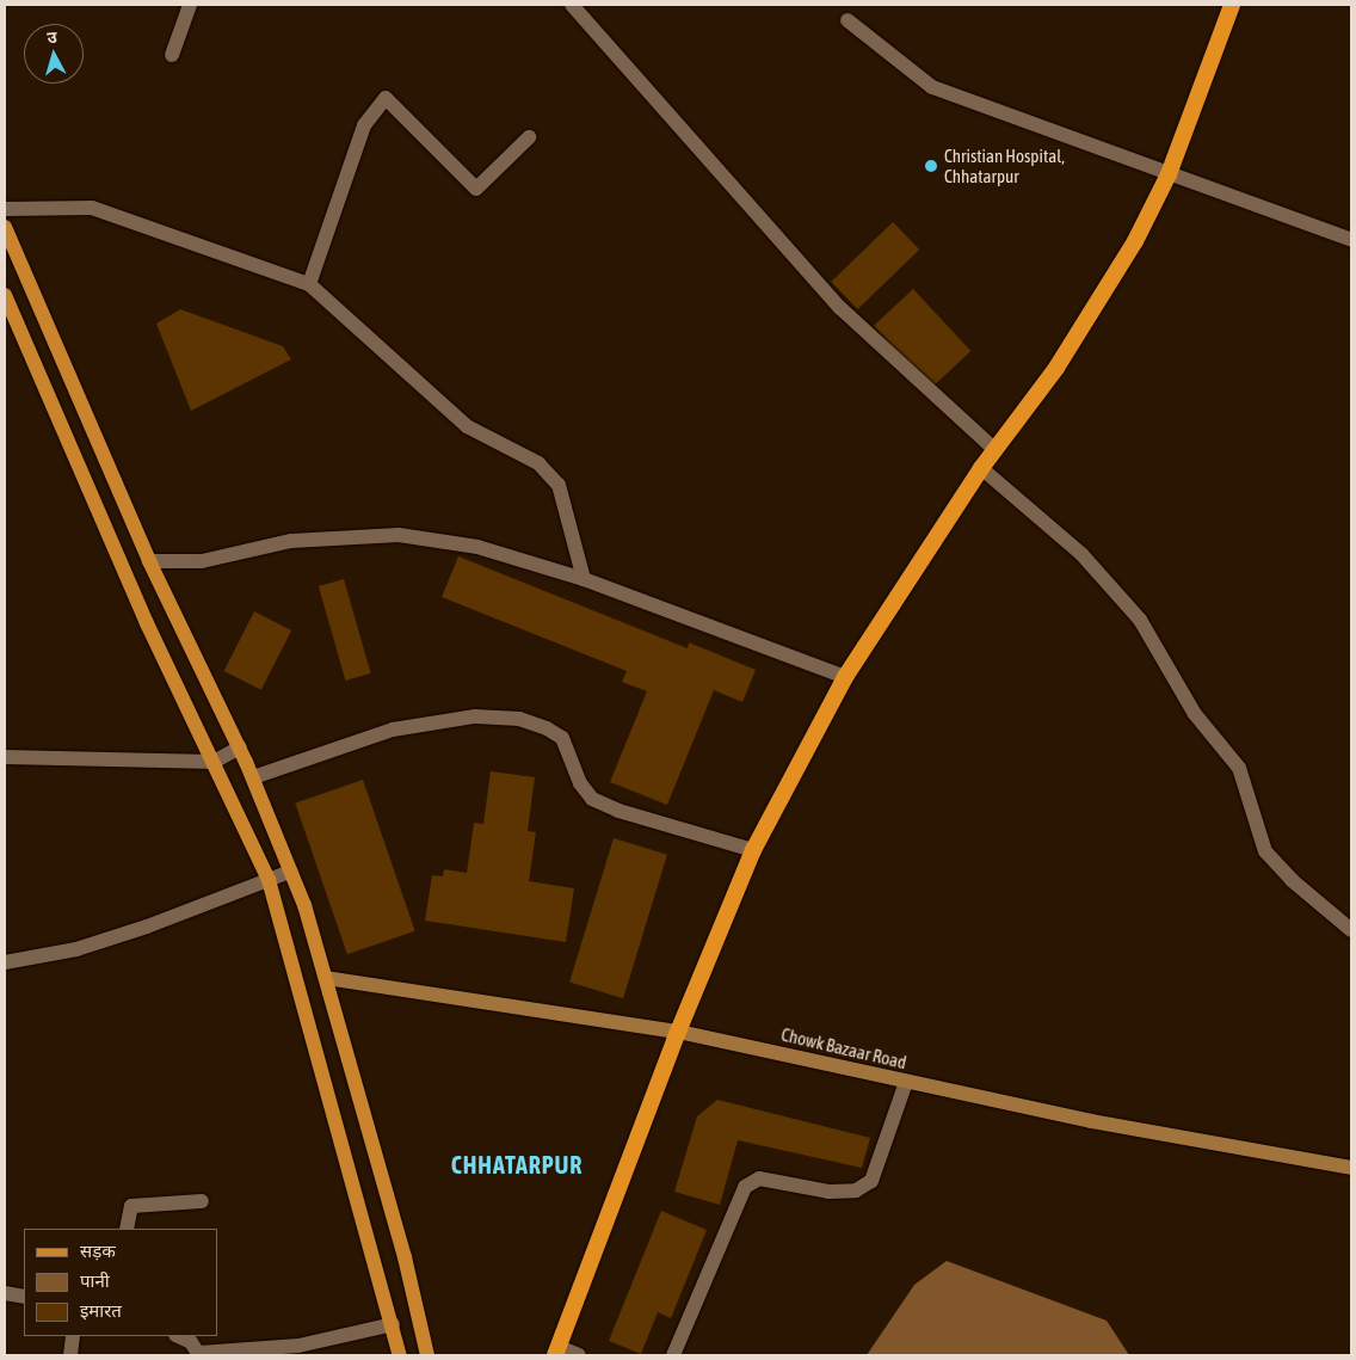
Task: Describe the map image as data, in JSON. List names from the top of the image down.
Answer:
{
  "streets": {
    "main road": ["Chowk Bazaar Road"]
  },
  "districts": ["CHHATARPUR"],
  "places": ["Christian Hospital, Chhatarpur"],
  "legend": ["सड़क", "पानी", "इमारत"],
  "north": "top"
}
